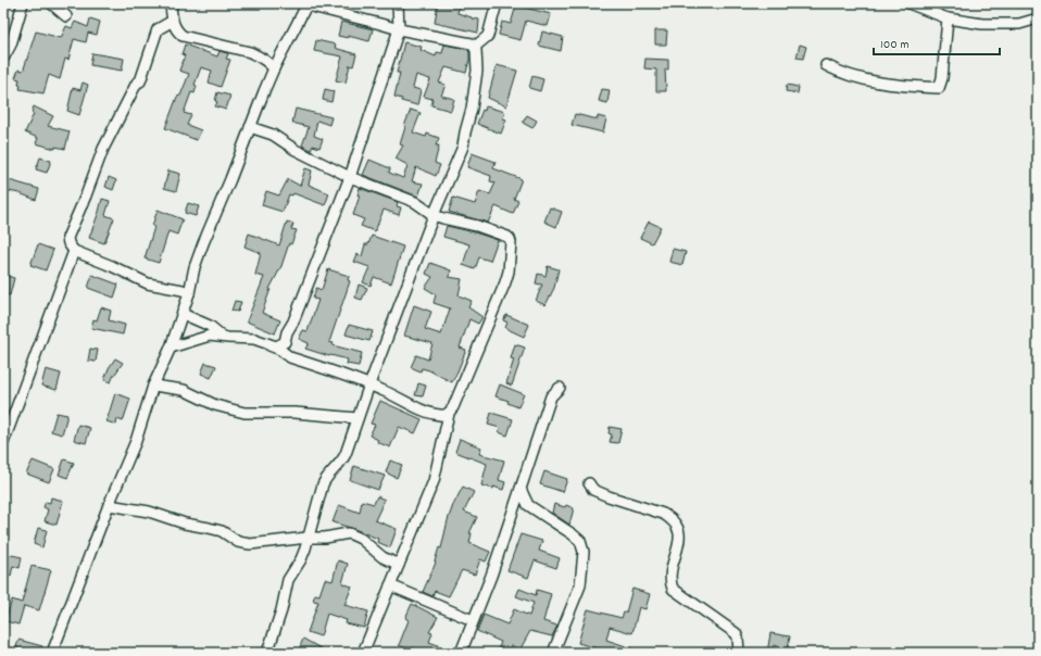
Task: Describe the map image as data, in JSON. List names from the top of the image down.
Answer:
{
  "scale_bar": "100 m"
}
